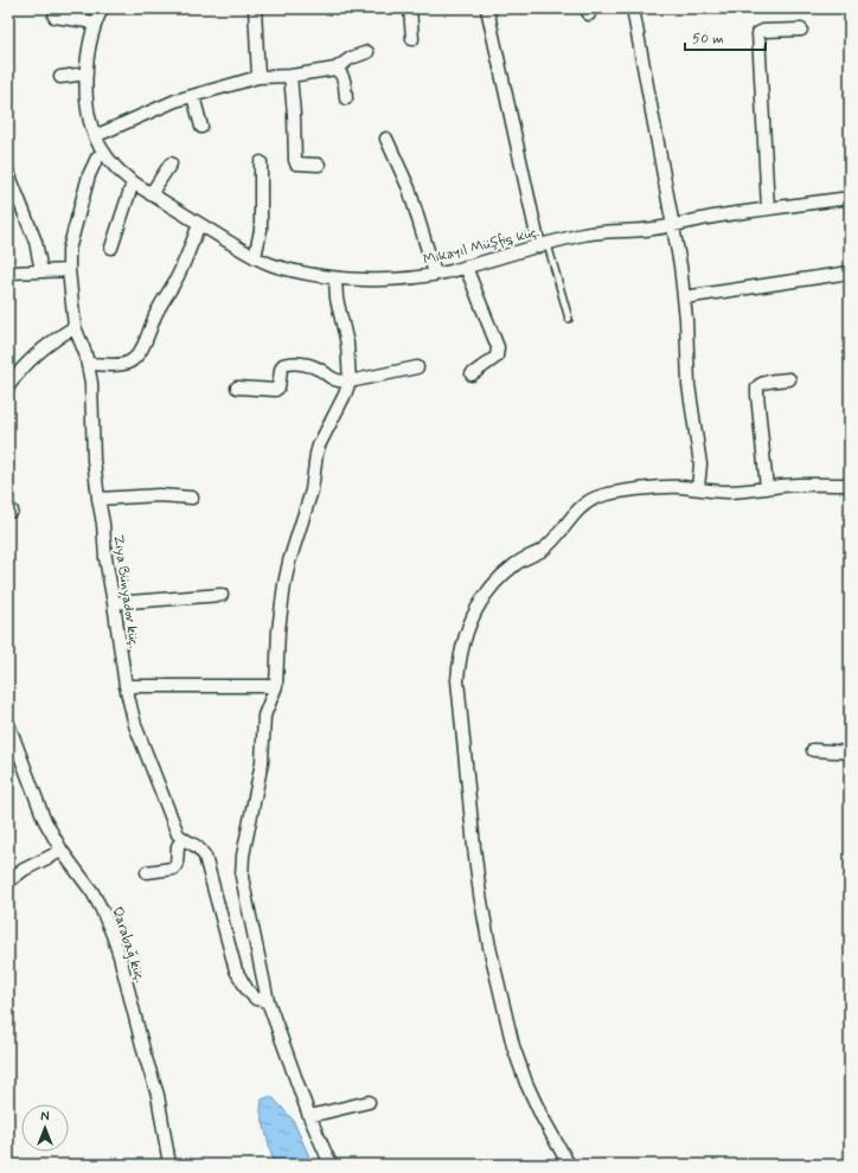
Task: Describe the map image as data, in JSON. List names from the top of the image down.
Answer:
{
  "streets": {
    "street": ["Mikayıl Müşfiq küç.", "Ziya Bünyadov küç.", "Qarabağ küç."]
  },
  "crossings": [
    ["Mikayıl Müşfiq küç.", "Ziya Bünyadov küç."]
  ],
  "scale_bar": "50 m",
  "north": "top"
}
